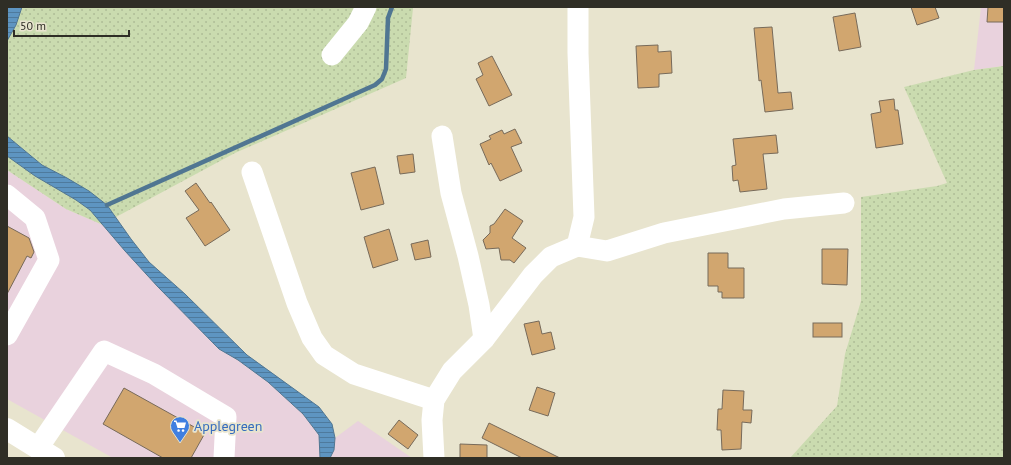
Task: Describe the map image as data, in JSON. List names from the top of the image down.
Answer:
{
  "places": {
    "supermarket": ["Applegreen"]
  },
  "scale_bar": "50 m"
}
